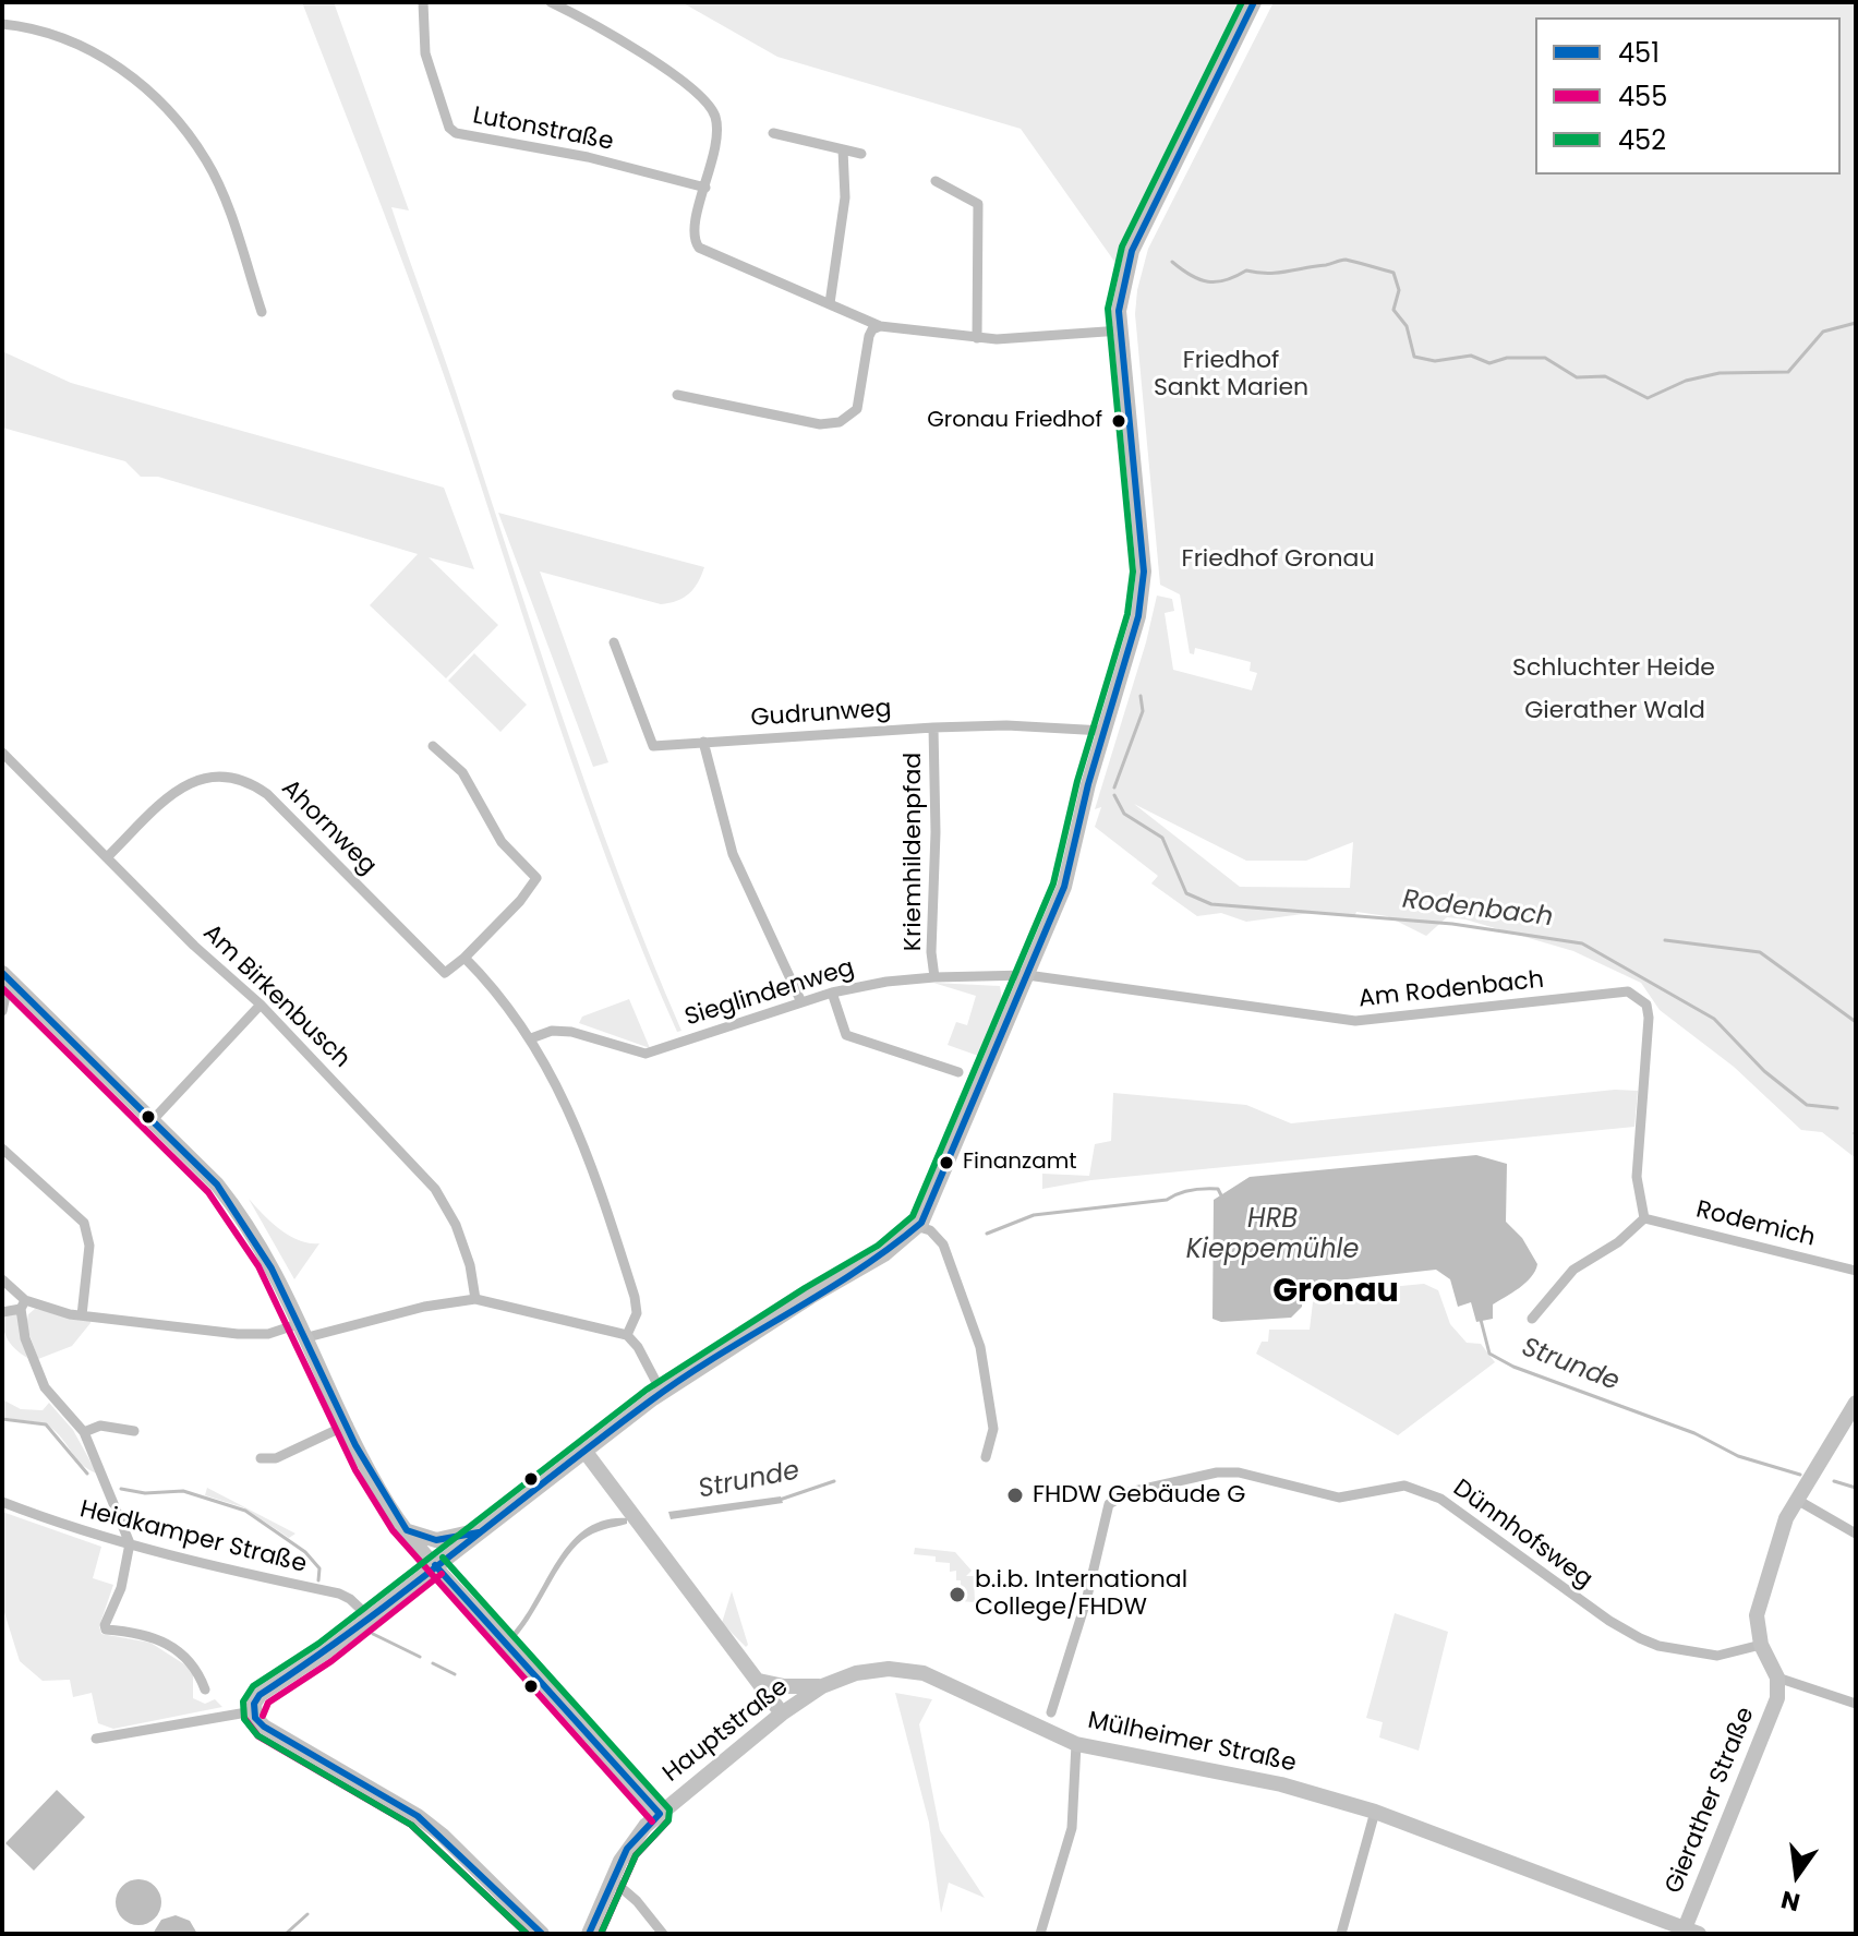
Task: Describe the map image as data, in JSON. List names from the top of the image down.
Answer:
{
  "streets": {
    "main road": ["Hauptstraße", "Mülheimer Straße", "Gierather Straße"],
    "street": [
      "Lutonstraße",
      "Gudrunweg",
      "Ahornweg",
      "Kriemhildenpfad",
      "Am Rodenbach",
      "Sieglindenweg",
      "Am Birkenbusch",
      "Rodemich",
      "Dünnhofsweg",
      "Heidkamper Straße"
    ]
  },
  "crossings": [
    ["Gudrunweg", "Kriemhildenpfad"],
    ["Ahornweg", "Am Birkenbusch"],
    ["Kriemhildenpfad", "Sieglindenweg"],
    ["Am Rodenbach", "Sieglindenweg"],
    ["Am Rodenbach", "Rodemich"],
    ["Hauptstraße", "Mülheimer Straße"],
    ["Mülheimer Straße", "Gierather Straße"]
  ],
  "districts": ["Gronau"],
  "water": ["Rodenbach", "HRB Kieppemühle", "Strunde"],
  "parks": [
    "Friedhof Sankt Marien",
    "Friedhof Gronau",
    "Schluchter Heide",
    "Gierather Wald"
  ],
  "places": [
    "Gronau Friedhof",
    "Finanzamt",
    "FHDW Gebäude G",
    "b.i.b. International College/FHDW"
  ],
  "lines": ["transit line 451", "transit line 452", "transit line 455"],
  "legend": ["451", "455", "452"],
  "north": "bottom"
}
